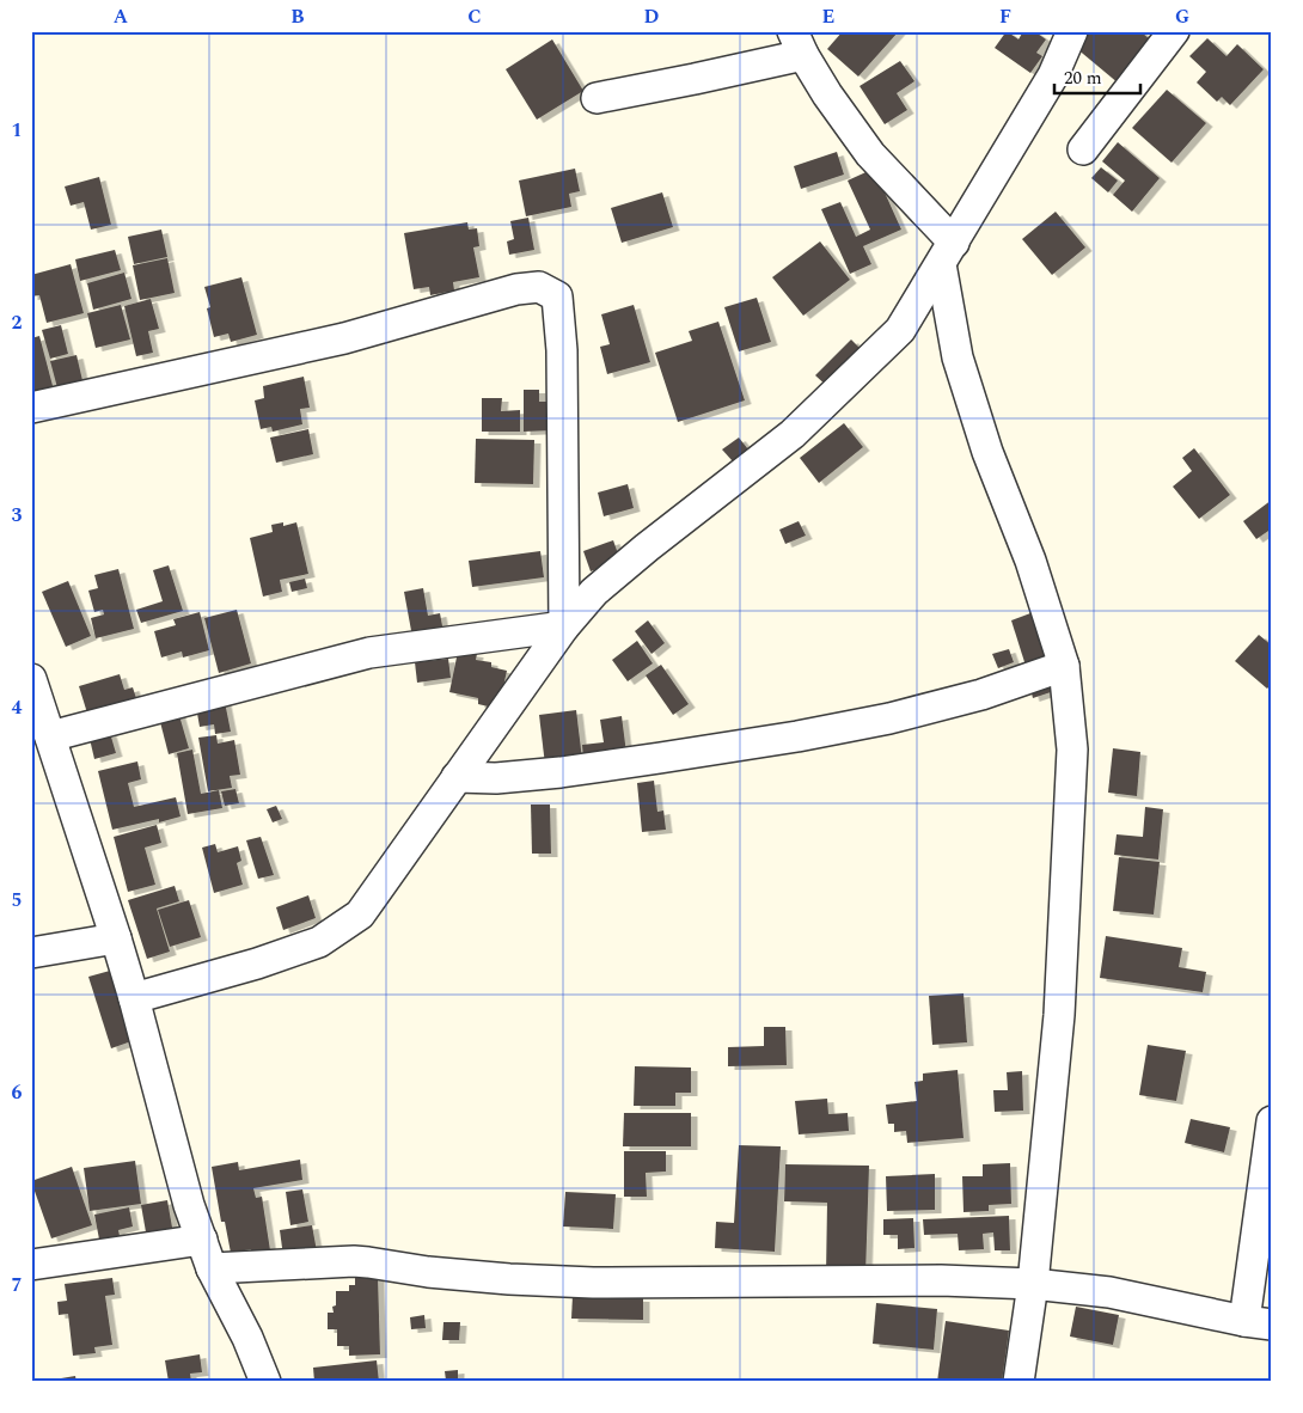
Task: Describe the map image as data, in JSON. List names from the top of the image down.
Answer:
{
  "scale_bar": "20 m",
  "grid": {
    "columns": [
      "A",
      "B",
      "C",
      "D",
      "E",
      "F",
      "G"
    ],
    "rows": [
      "1",
      "2",
      "3",
      "4",
      "5",
      "6",
      "7"
    ]
  }
}
